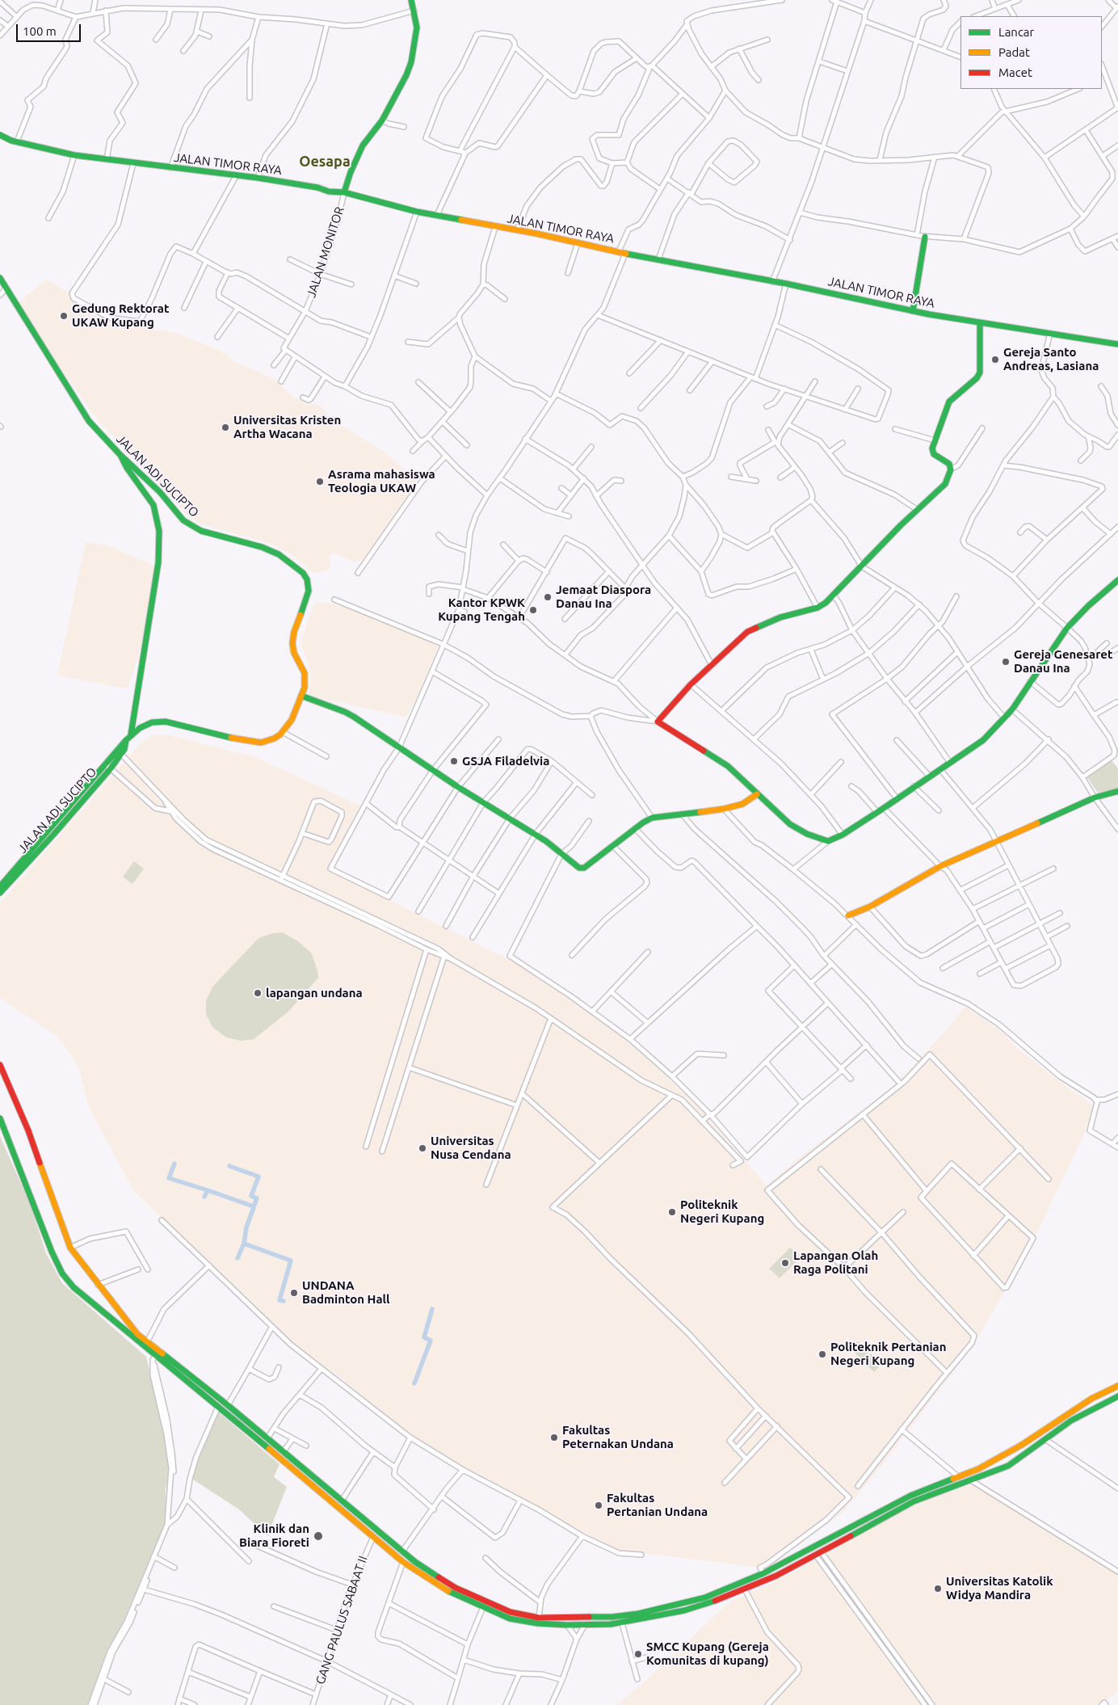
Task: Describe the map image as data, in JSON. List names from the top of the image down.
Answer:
{
  "streets": {
    "main road": ["JALAN TIMOR RAYA", "JALAN ADI SUCIPTO"],
    "street": ["JALAN MONITOR", "GANG PAULUS SABAAT II"]
  },
  "crossings": [
    ["JALAN TIMOR RAYA", "JALAN MONITOR"]
  ],
  "districts": ["Oesapa"],
  "places": [
    "Gedung Rektorat UKAW Kupang",
    "Gereja Santo Andreas, Lasiana",
    "Universitas Kristen Artha Wacana",
    "Asrama mahasiswa Teologia UKAW",
    "Jemaat Diaspora Danau Ina",
    "Kantor KPWK Kupang Tengah",
    "Gereja Genesaret Danau Ina",
    "GSJA Filadelvia",
    "lapangan undana",
    "Universitas Nusa Cendana",
    "Politeknik Negeri Kupang",
    "Lapangan Olah Raga Politani",
    "UNDANA Badminton Hall",
    "Politeknik Pertanian Negeri Kupang",
    "Fakultas Peternakan Undana",
    "Fakultas Pertanian Undana",
    "Klinik dan Biara Fioreti",
    "Universitas Katolik Widya Mandira",
    "SMCC Kupang (Gereja Komunitas di kupang)"
  ],
  "legend": ["Lancar", "Padat", "Macet"],
  "scale_bar": "100 m"
}
